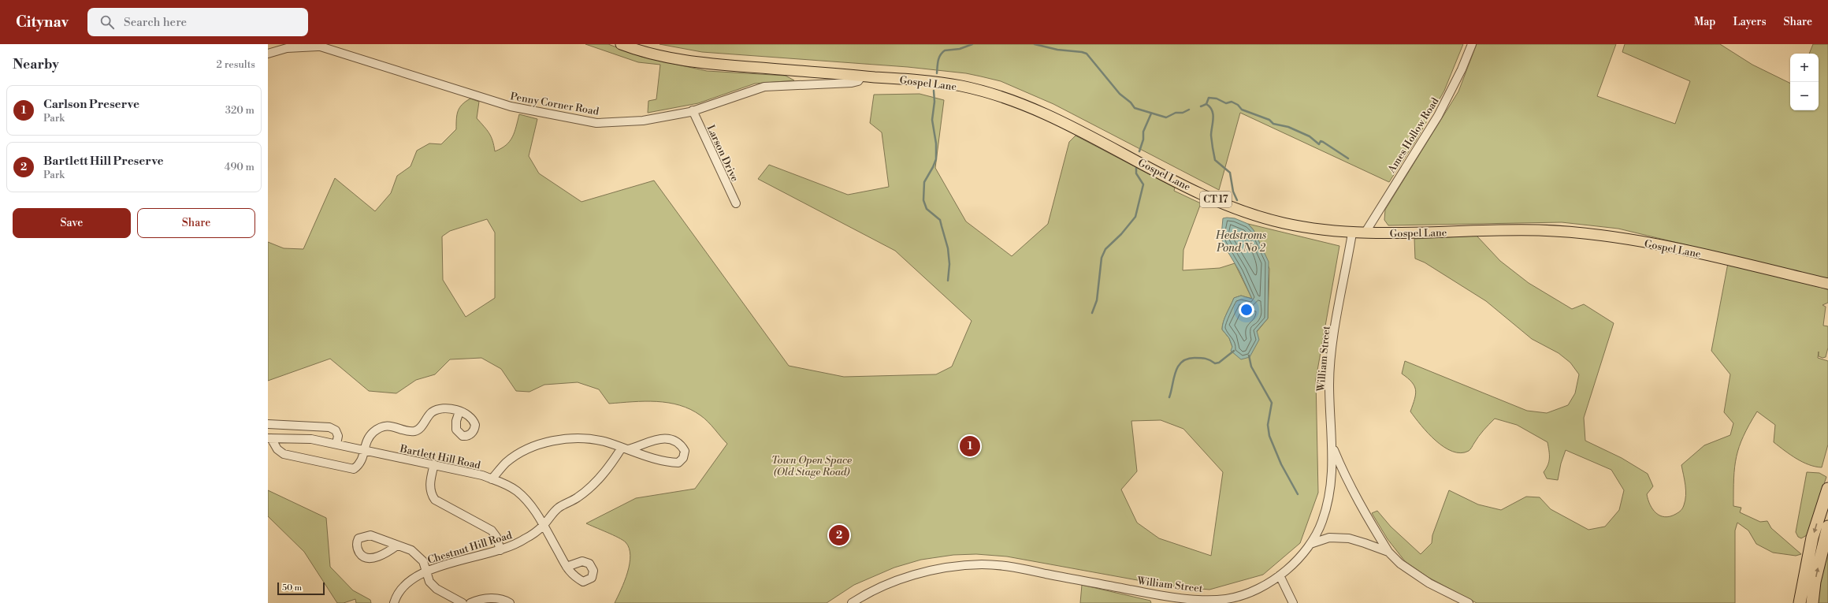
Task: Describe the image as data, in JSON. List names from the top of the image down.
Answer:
{
  "streets": {
    "main road": ["Gospel Lane", "CT 17"],
    "street": [
      "Penny Corner Road",
      "Ames Hollow Road",
      "Larson Drive",
      "William Street",
      "Bartlett Hill Road",
      "Chestnut Hill Road"
    ]
  },
  "crossings": [
    ["Gospel Lane", "Penny Corner Road"],
    ["Gospel Lane", "Ames Hollow Road"],
    ["Gospel Lane", "William Street"],
    ["Penny Corner Road", "Larson Drive"],
    ["Bartlett Hill Road", "Chestnut Hill Road"]
  ],
  "water": ["Hedstroms Pond No 2"],
  "parks": ["Town Open Space (Old Stage Road)"],
  "scale_bar": "50 m",
  "page": {
    "header": "Citynav",
    "search": "Search here",
    "nav": ["Map", "Layers", "Share"],
    "heading": ["Nearby", "2 results"],
    "map_buttons": ["+", "−"],
    "list": [
      {
        "mark": "1",
        "name": "Carlson Preserve",
        "note": "Park",
        "value": "320 m"
      },
      {
        "mark": "2",
        "name": "Bartlett Hill Preserve",
        "note": "Park",
        "value": "490 m"
      }
    ],
    "buttons": ["Save", "Share"],
    "pins": ["1", "2"],
    "scale": "50 m"
  }
}
